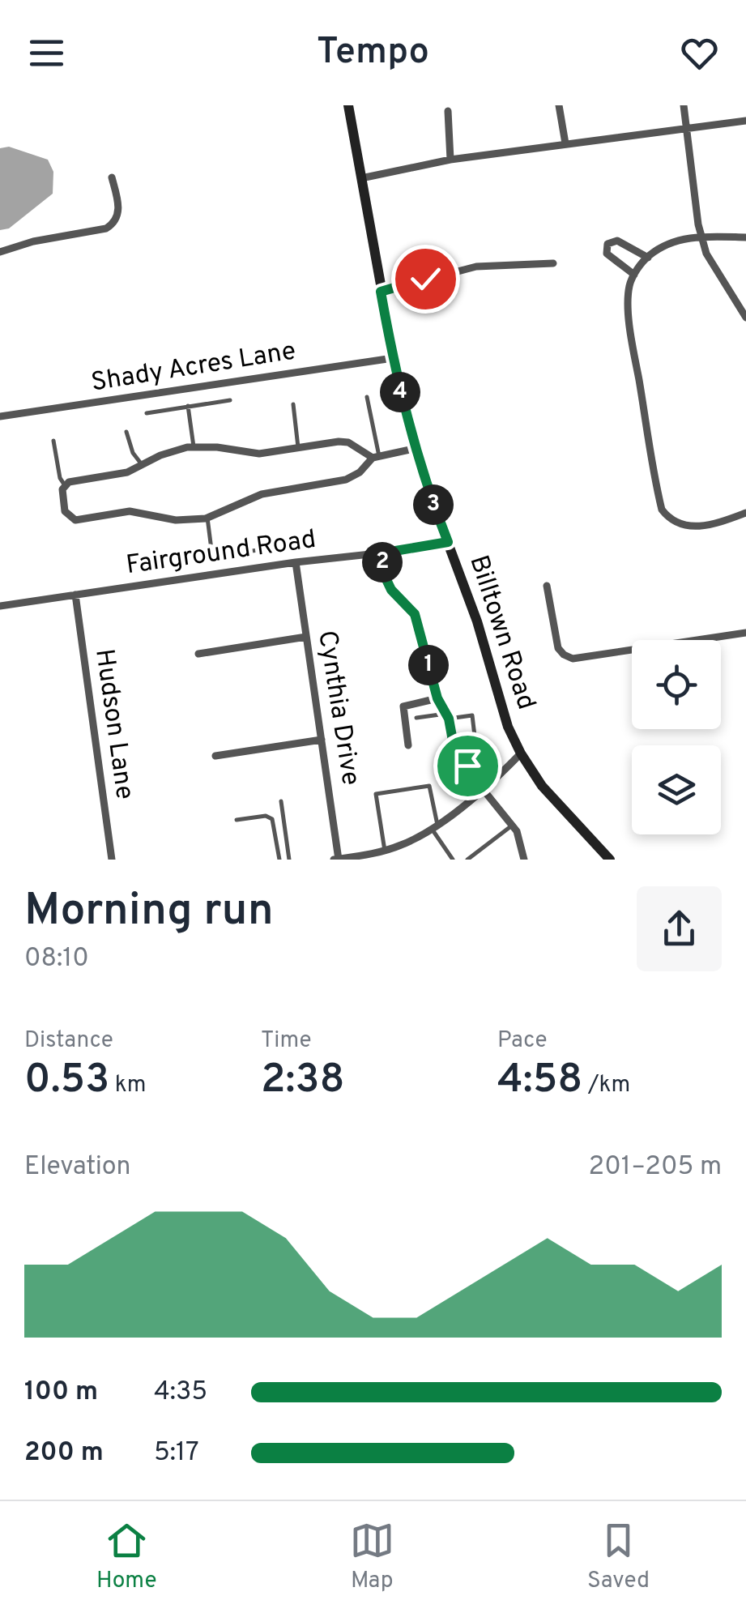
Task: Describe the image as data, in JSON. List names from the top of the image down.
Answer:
{
  "streets": {
    "main road": ["Billtown Road"],
    "street": [
      "Shady Acres Lane",
      "Fairground Road",
      "Cynthia Drive",
      "Hudson Lane"
    ]
  },
  "crossings": [
    ["Shady Acres Lane", "Billtown Road"],
    ["Fairground Road", "Billtown Road"],
    ["Fairground Road", "Cynthia Drive"],
    ["Fairground Road", "Hudson Lane"]
  ],
  "page": {
    "header": "Tempo",
    "pins": [
      "4",
      "3",
      "2",
      "1"
    ],
    "heading": ["Morning run", "08:10"],
    "stats": [
      ["Distance", "0.53 km"],
      ["Time", "2:38"],
      ["Pace", "4:58 /km"]
    ],
    "chart": ["Elevation", "201–205 m"],
    "list": [
      {
        "name": "100 m",
        "note": "4:35"
      },
      {
        "name": "200 m",
        "note": "5:17"
      }
    ],
    "tabs": ["Home", "Map", "Saved"]
  }
}
